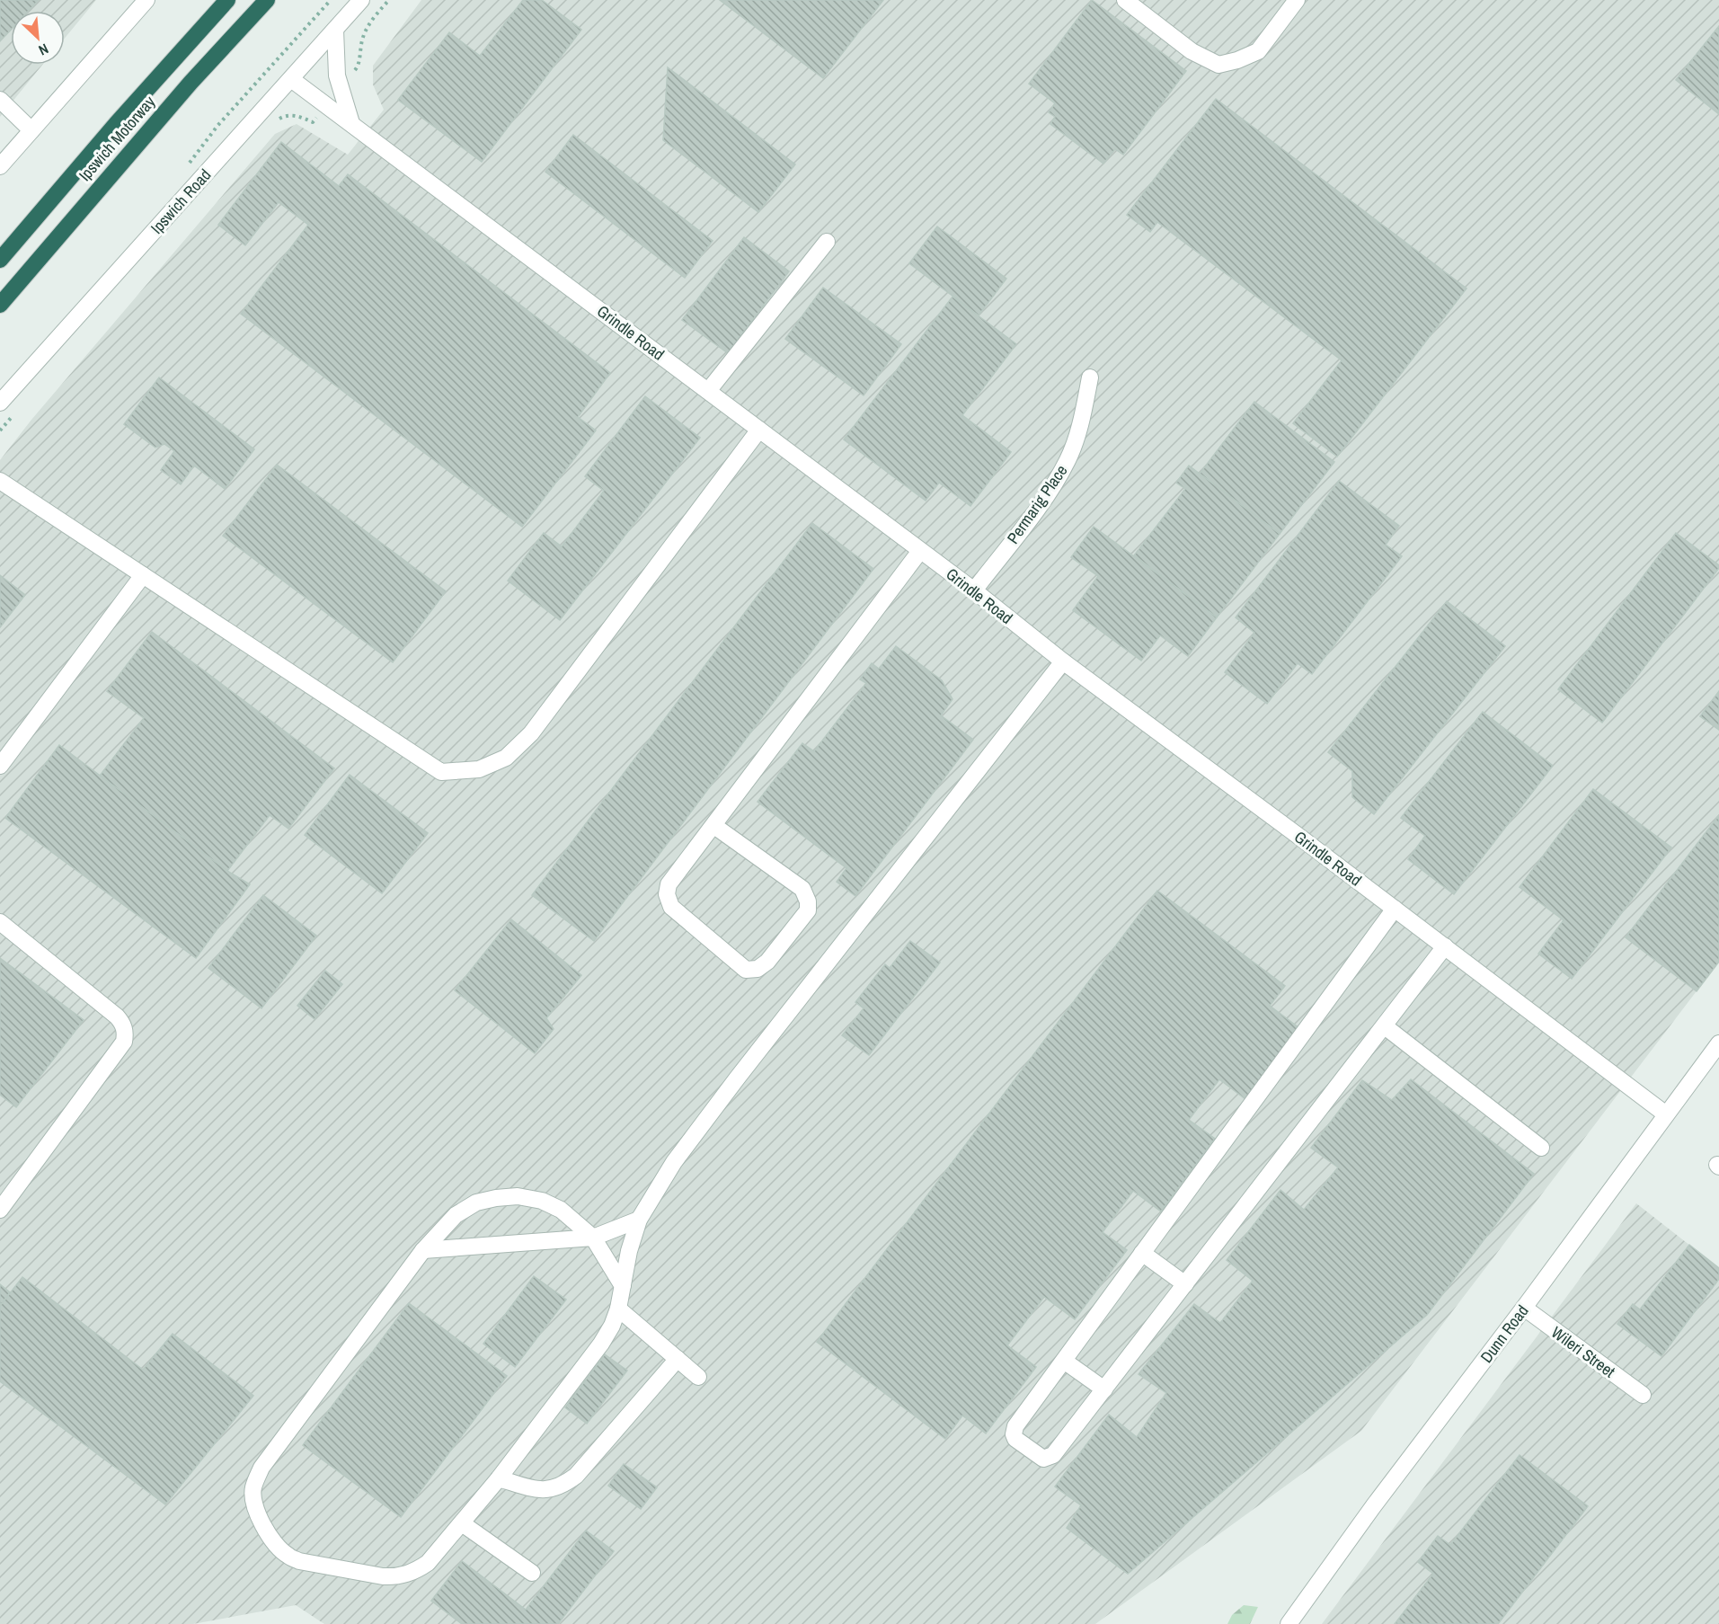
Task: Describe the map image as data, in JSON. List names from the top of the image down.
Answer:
{
  "streets": {
    "highway": ["Ipswich Motorway"],
    "street": [
      "Ipswich Road",
      "Grindle Road",
      "Permarig Place",
      "Dunn Road",
      "Wileri Street"
    ]
  },
  "crossings": [
    ["Ipswich Road", "Grindle Road"],
    ["Grindle Road", "Permarig Place"],
    ["Grindle Road", "Dunn Road"],
    ["Dunn Road", "Wileri Street"]
  ],
  "north": "bottom right"
}
